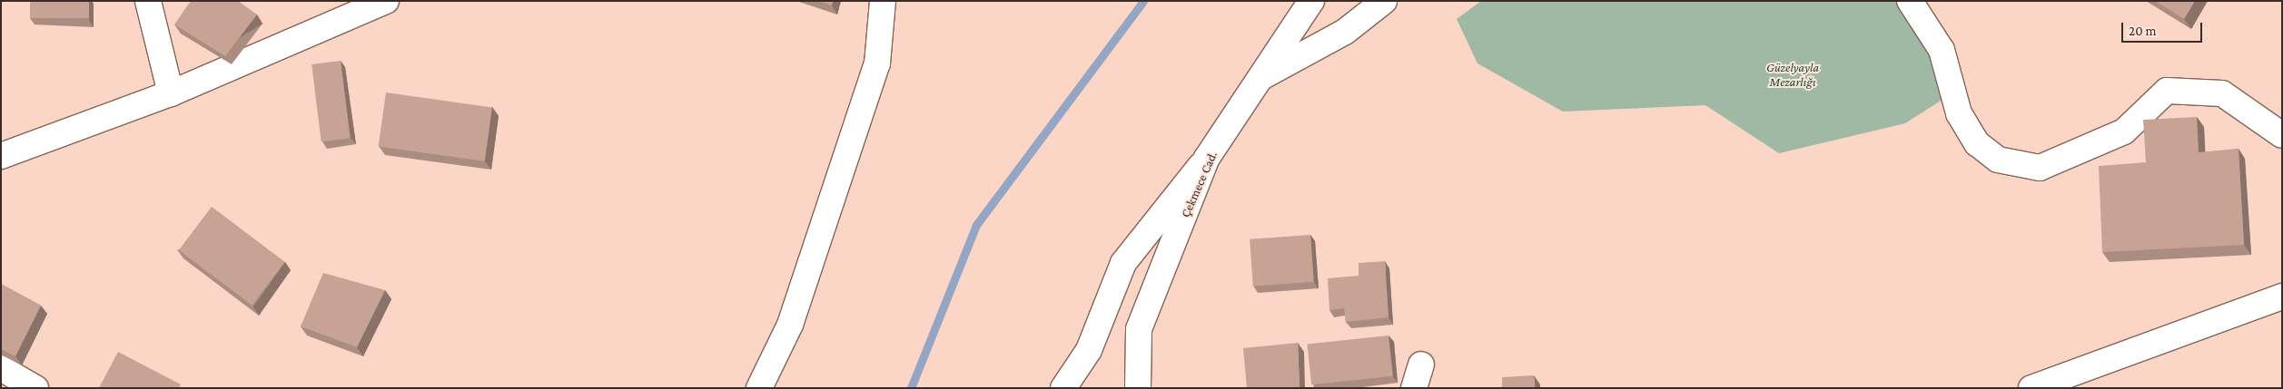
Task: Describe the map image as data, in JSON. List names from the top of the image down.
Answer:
{
  "streets": {
    "street": ["Çekmece Cad."]
  },
  "parks": ["Güzelyayla Mezarlığı"],
  "scale_bar": "20 m"
}
